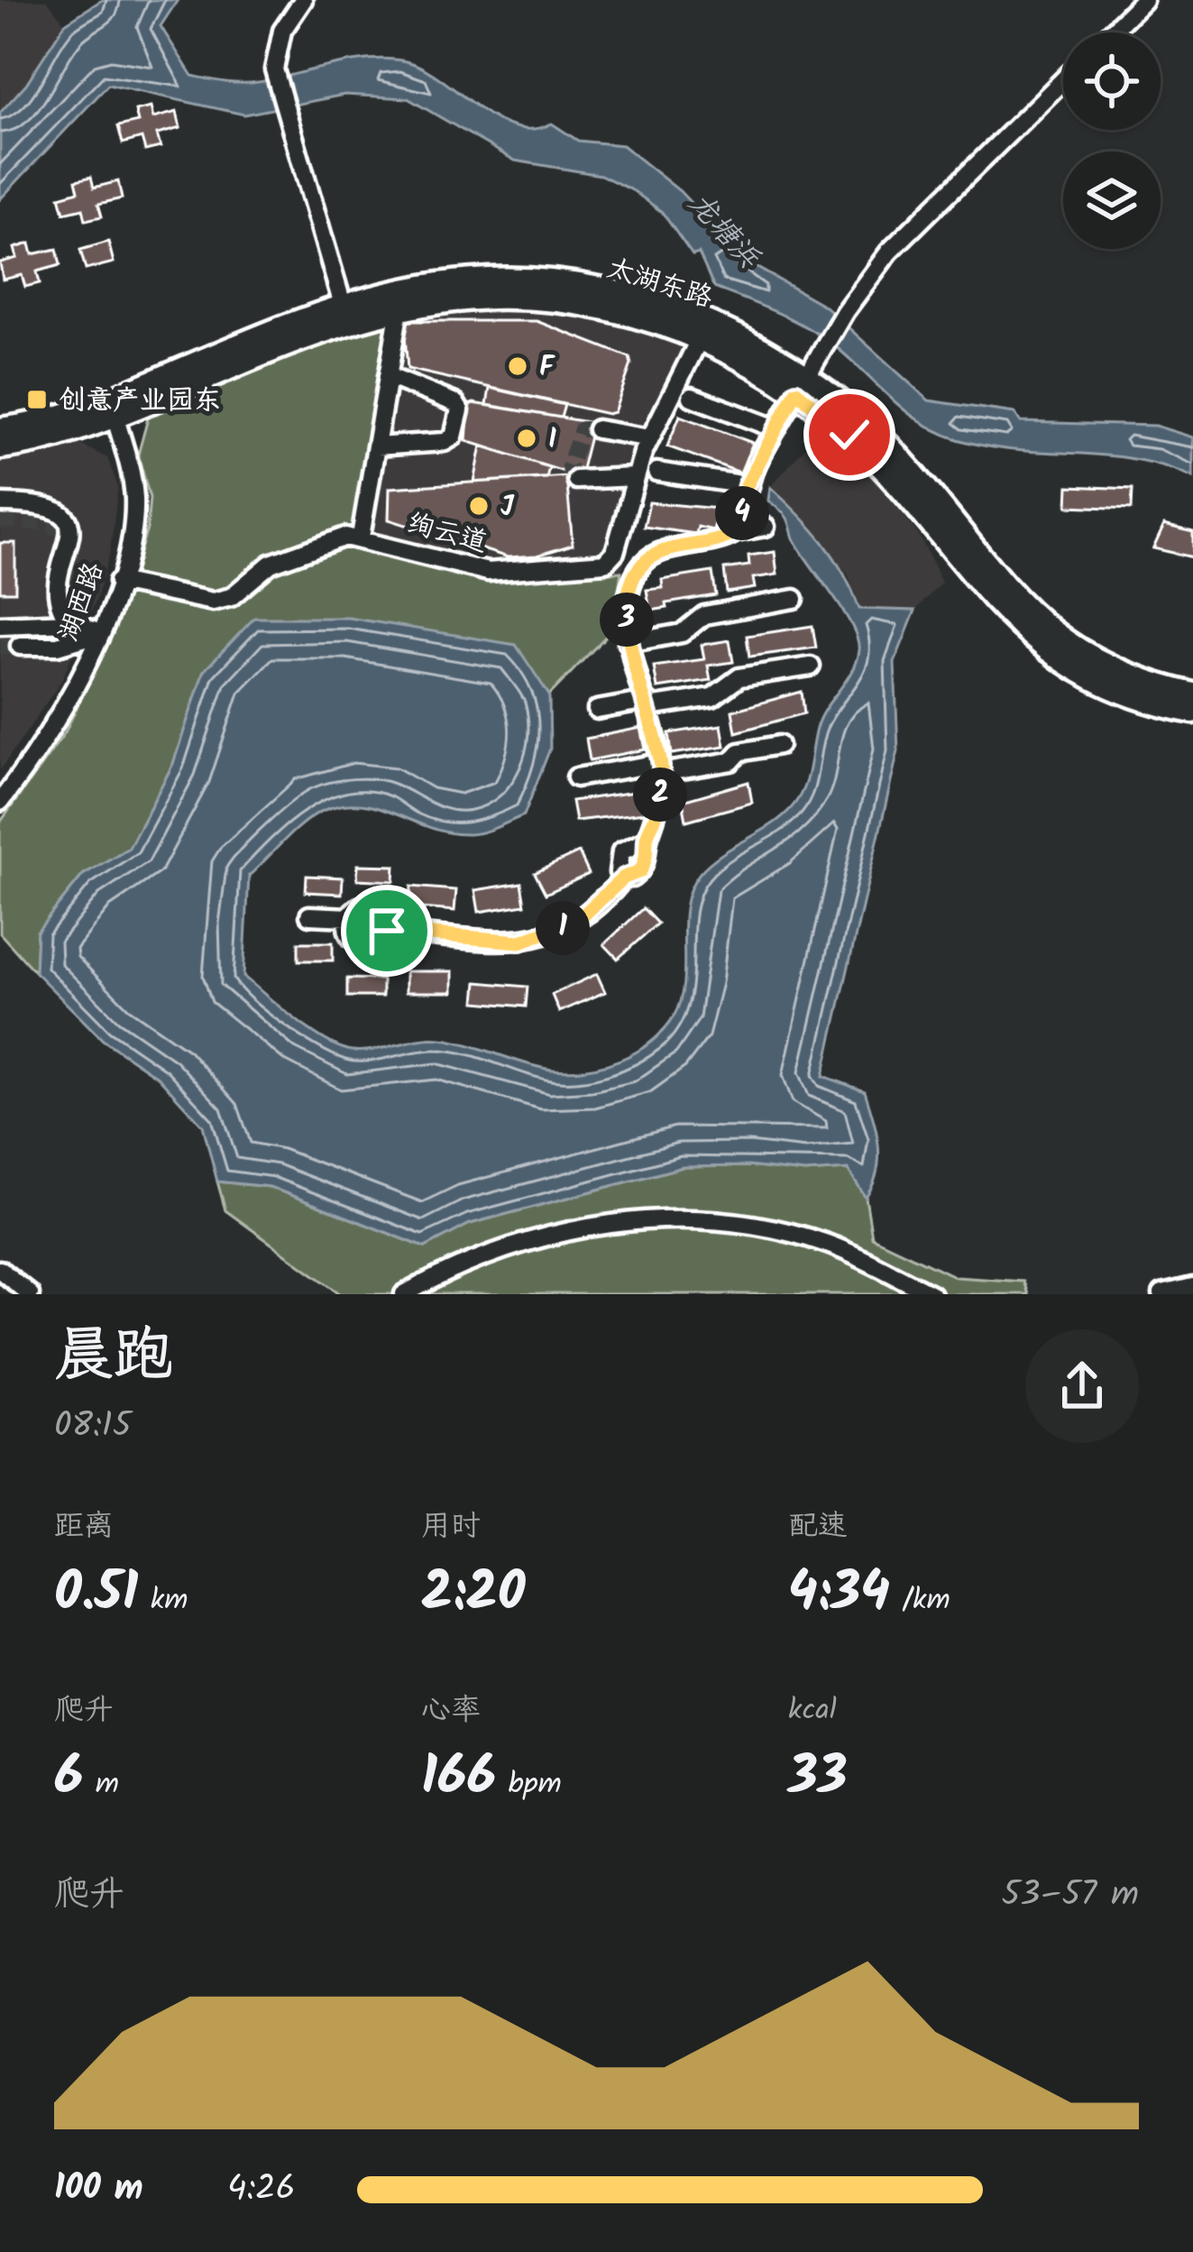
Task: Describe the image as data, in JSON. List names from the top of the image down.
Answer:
{
  "streets": {
    "main road": ["太湖东路"],
    "street": ["绚云道", "湖西路"]
  },
  "crossings": [
    ["太湖东路", "绚云道"],
    ["太湖东路", "湖西路"],
    ["绚云道", "湖西路"]
  ],
  "water": ["龙塘浜"],
  "places": {
    "other": ["F", "I", "J"],
    "transit": ["创意产业园东"]
  },
  "page": {
    "pins": [
      "4",
      "3",
      "2",
      "1"
    ],
    "heading": ["晨跑", "08:15"],
    "stats": [
      ["距离", "0.51 km"],
      ["用时", "2:20"],
      ["配速", "4:34 /km"],
      ["爬升", "6 m"],
      ["心率", "166 bpm"],
      ["kcal", "33"]
    ],
    "chart": ["爬升", "53–57 m"],
    "list": [
      {
        "name": "100 m",
        "note": "4:26"
      }
    ]
  }
}
